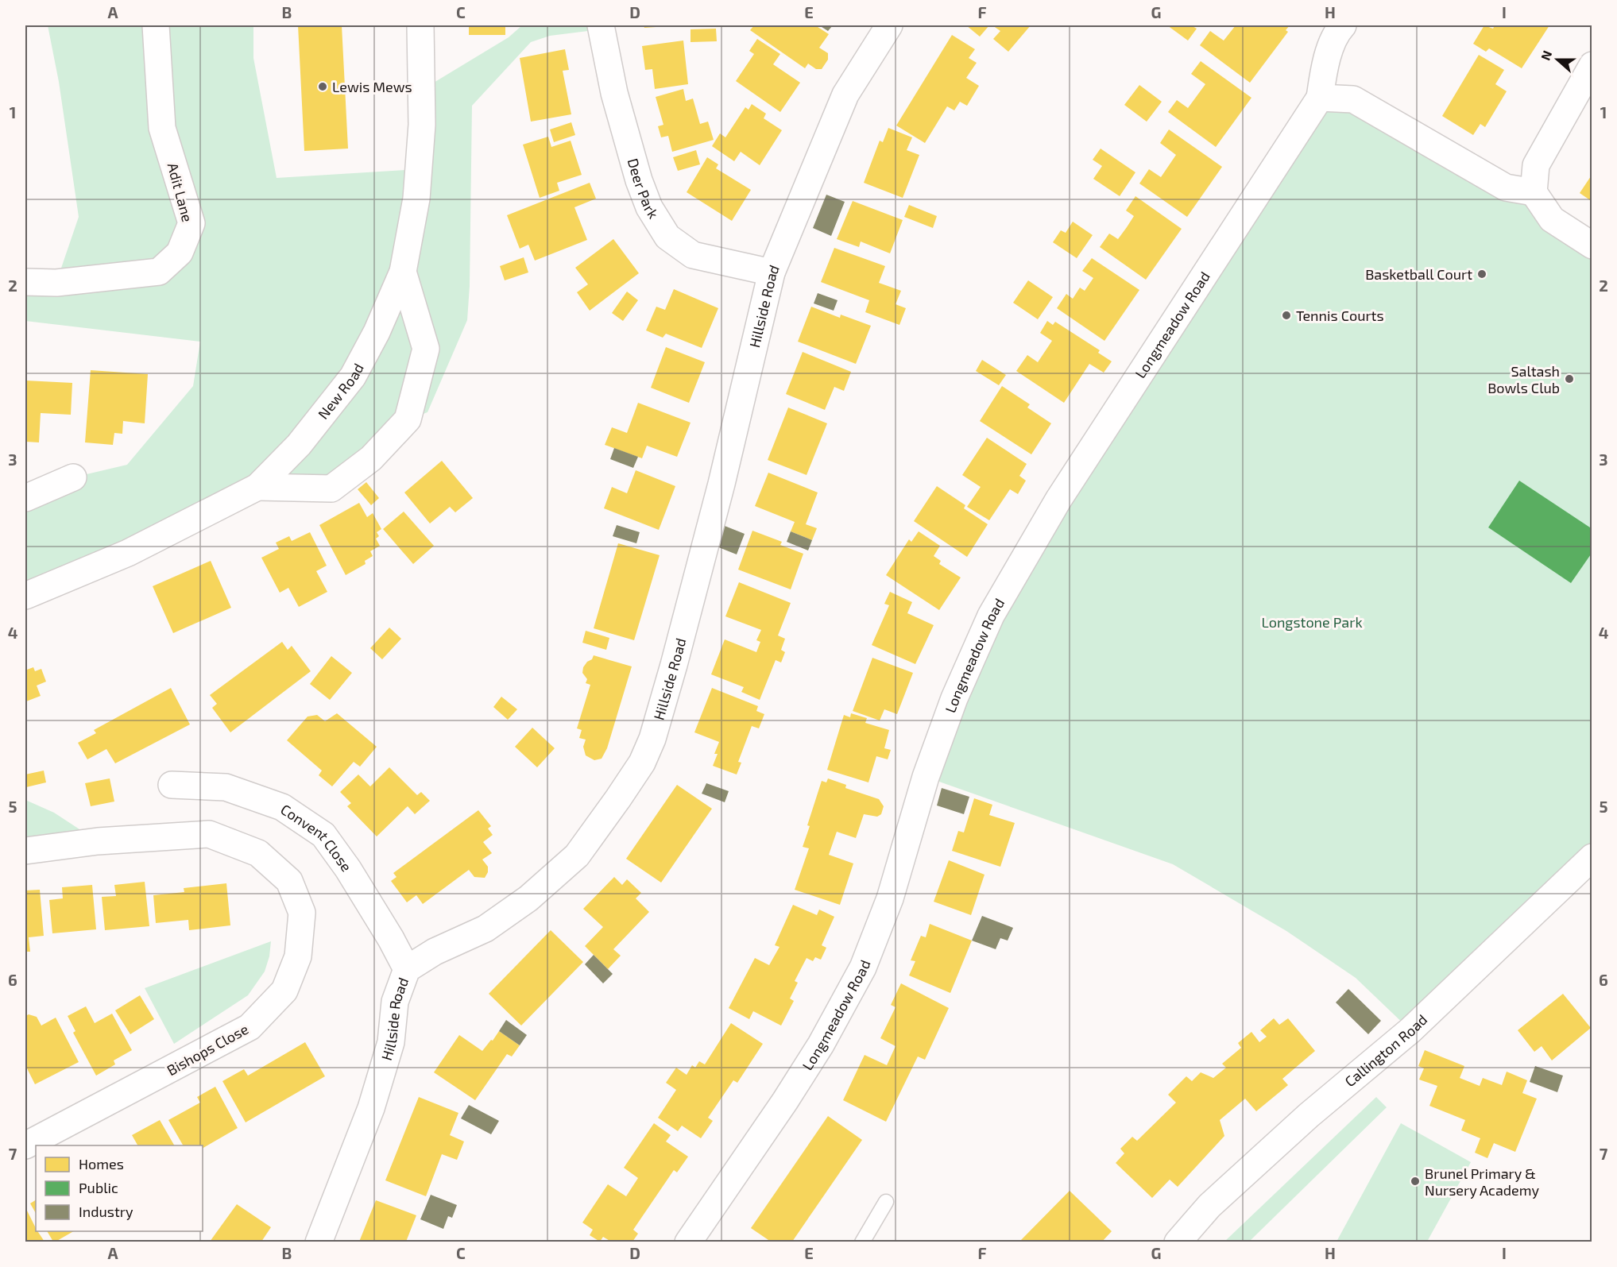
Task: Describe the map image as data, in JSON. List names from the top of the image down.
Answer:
{
  "streets": {
    "street": [
      "Deer Park",
      "Adit Lane",
      "Hillside Road",
      "Longmeadow Road",
      "New Road",
      "Convent Close",
      "Bishops Close",
      "Callington Road"
    ]
  },
  "crossings": [
    ["Deer Park", "Hillside Road"],
    ["Hillside Road", "Convent Close"]
  ],
  "parks": ["Longstone Park"],
  "places": [
    "Lewis Mews",
    "Basketball Court",
    "Tennis Courts",
    "Saltash Bowls Club",
    "Brunel Primary & Nursery Academy"
  ],
  "legend": ["Homes", "Public", "Industry"],
  "north": "left",
  "grid": {
    "columns": [
      "A",
      "B",
      "C",
      "D",
      "E",
      "F",
      "G",
      "H",
      "I"
    ],
    "rows": [
      "1",
      "2",
      "3",
      "4",
      "5",
      "6",
      "7"
    ]
  }
}
